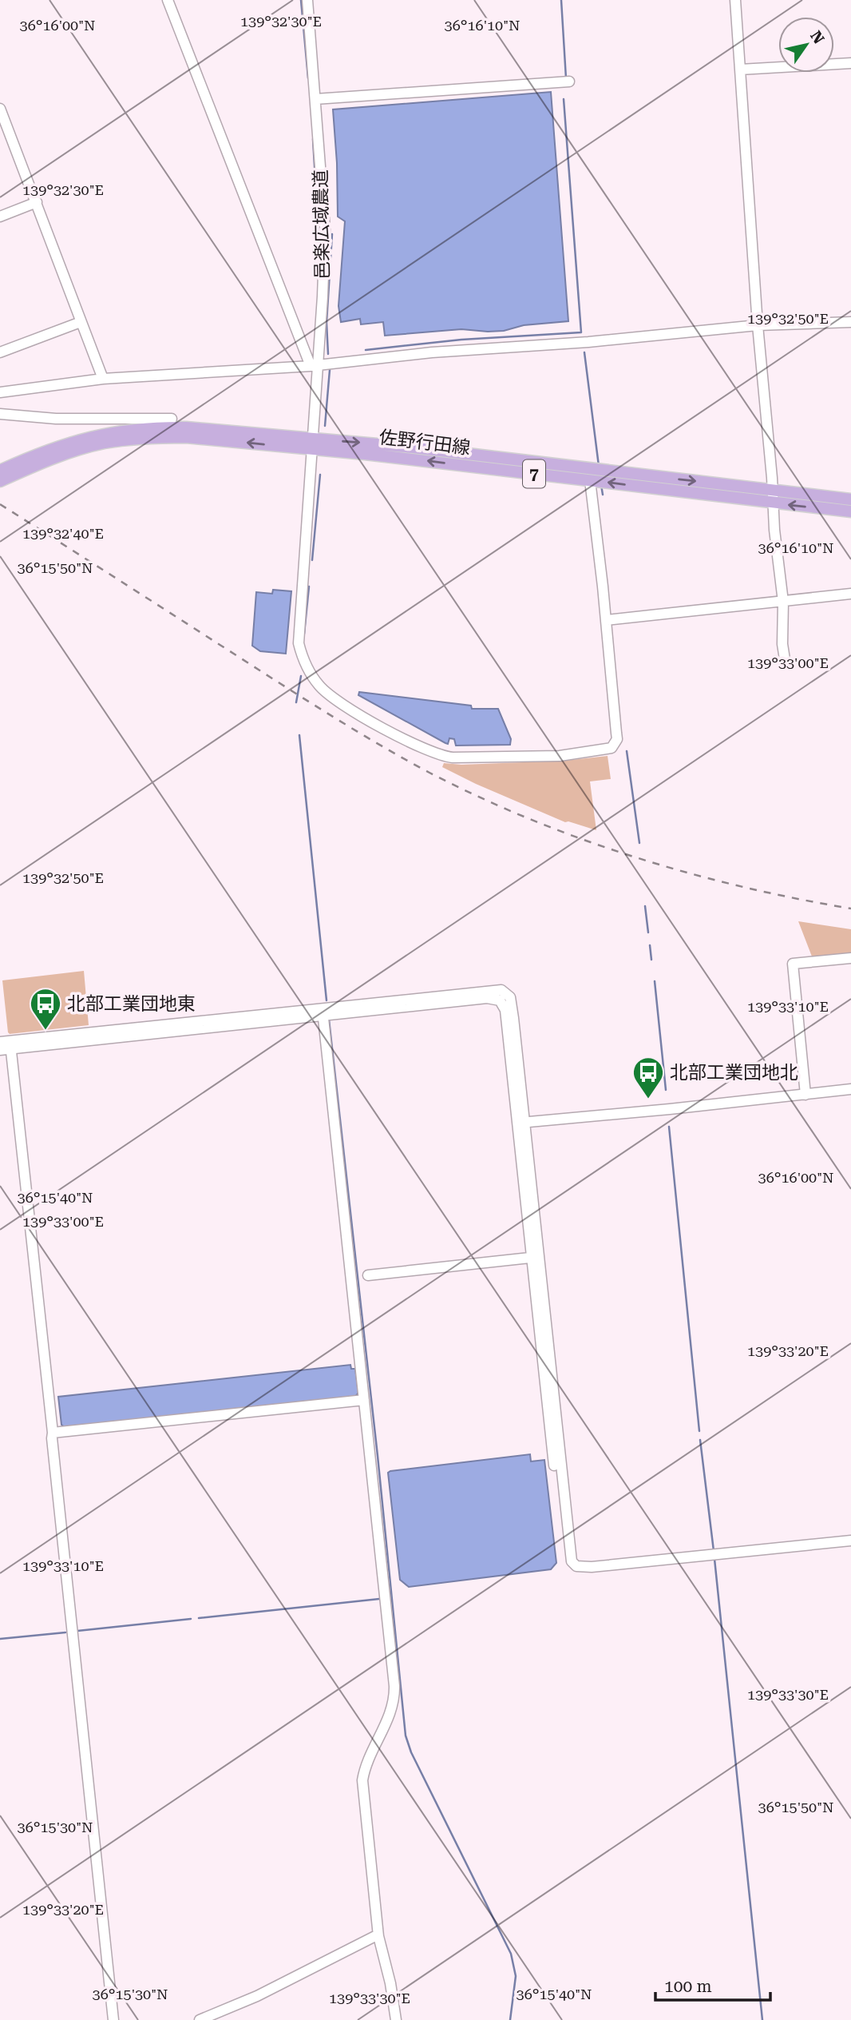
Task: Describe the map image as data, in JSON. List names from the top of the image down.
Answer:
{
  "streets": {
    "main road": ["佐野行田線", "7"],
    "street": ["邑楽広域農道"]
  },
  "crossings": [
    ["邑楽広域農道", "佐野行田線"]
  ],
  "places": {
    "bus stop": ["北部工業団地東", "北部工業団地北"]
  },
  "scale_bar": "100 m",
  "north": "top right",
  "coordinates": [
    "139°32'30\"E",
    "36°16'00\"N",
    "36°16'10\"N",
    "139°32'50\"E",
    "139°32'40\"E",
    "36°15'50\"N",
    "139°33'00\"E",
    "139°33'10\"E",
    "36°15'40\"N",
    "139°33'20\"E",
    "139°33'30\"E",
    "36°15'30\"N"
  ]
}
